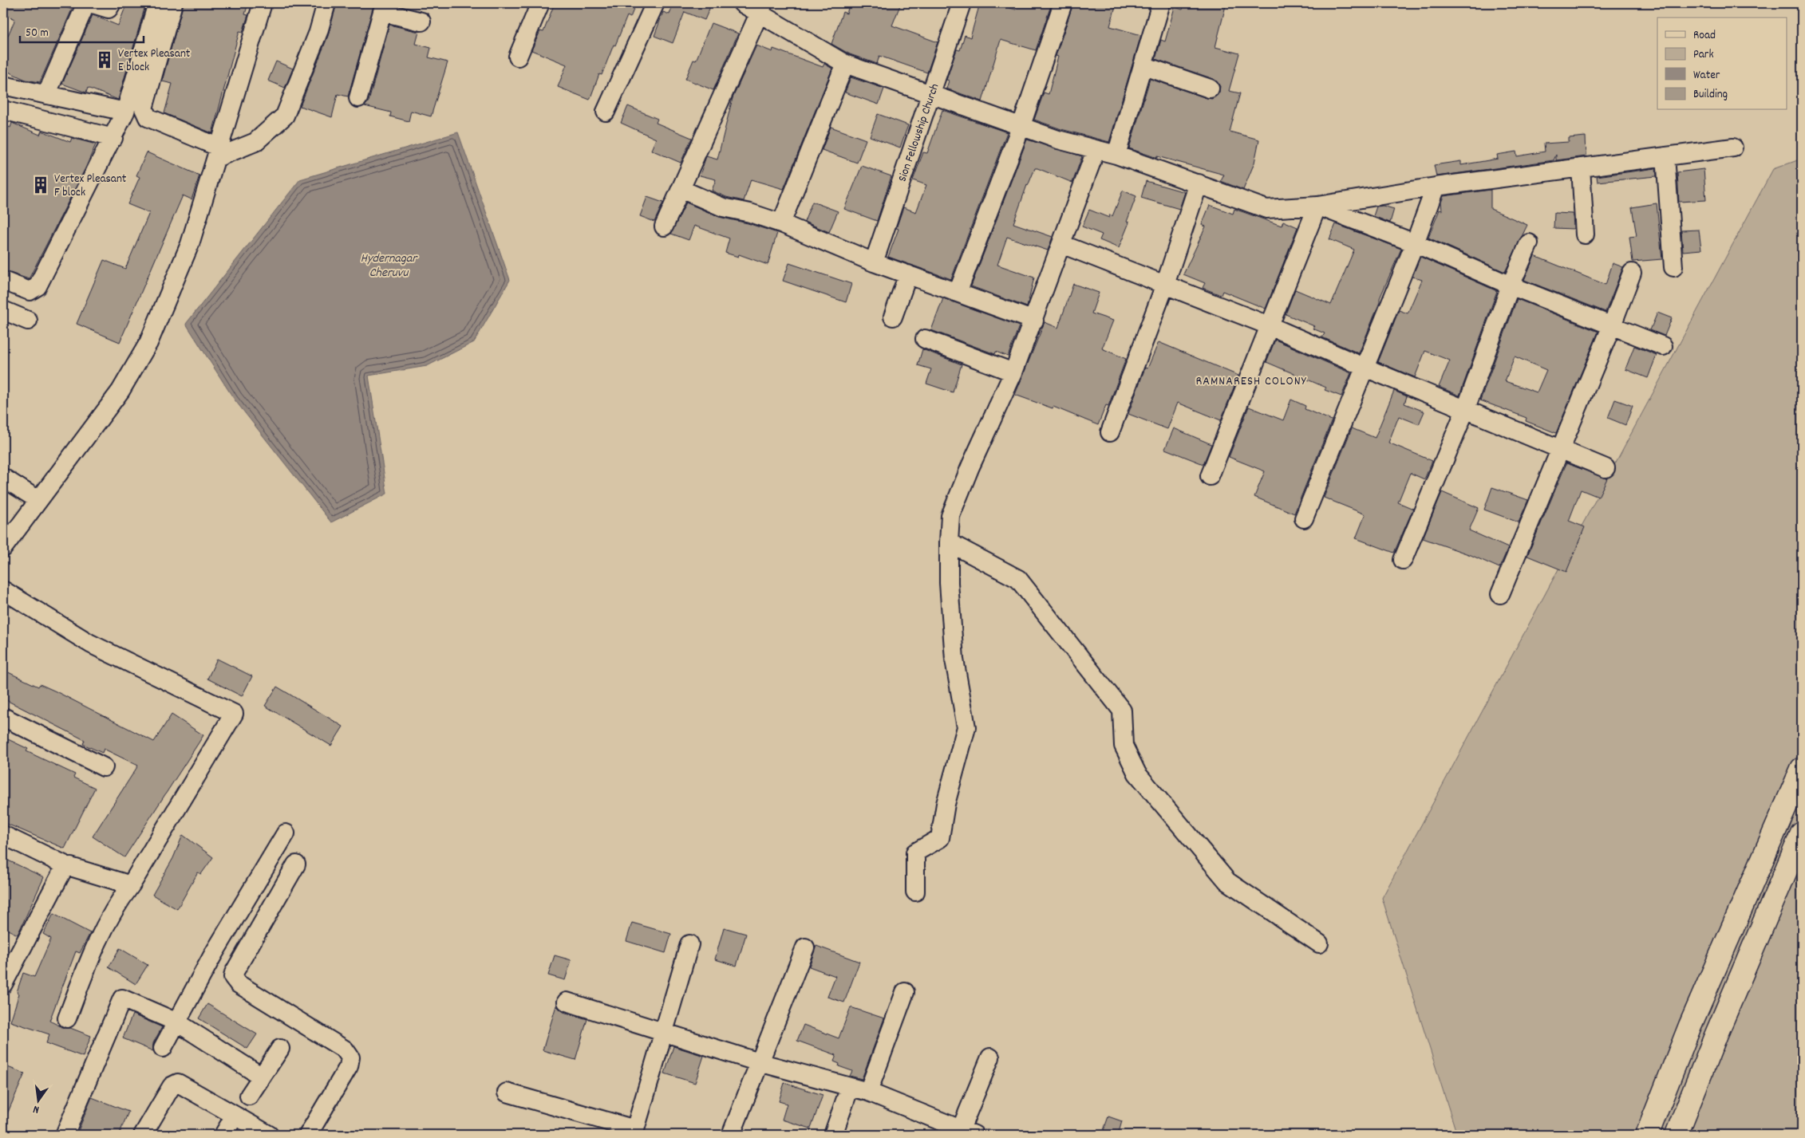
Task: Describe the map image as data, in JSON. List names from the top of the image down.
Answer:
{
  "streets": {
    "street": ["Sion Fellowship Church"]
  },
  "districts": ["RAMNARESH COLONY"],
  "water": ["Hydernagar Cheruvu"],
  "places": {
    "building": ["Vertex Pleasant E block", "Vertex Pleasant F block"]
  },
  "legend": [
    "Road",
    "Park",
    "Water",
    "Building"
  ],
  "scale_bar": "50 m",
  "north": "bottom"
}
